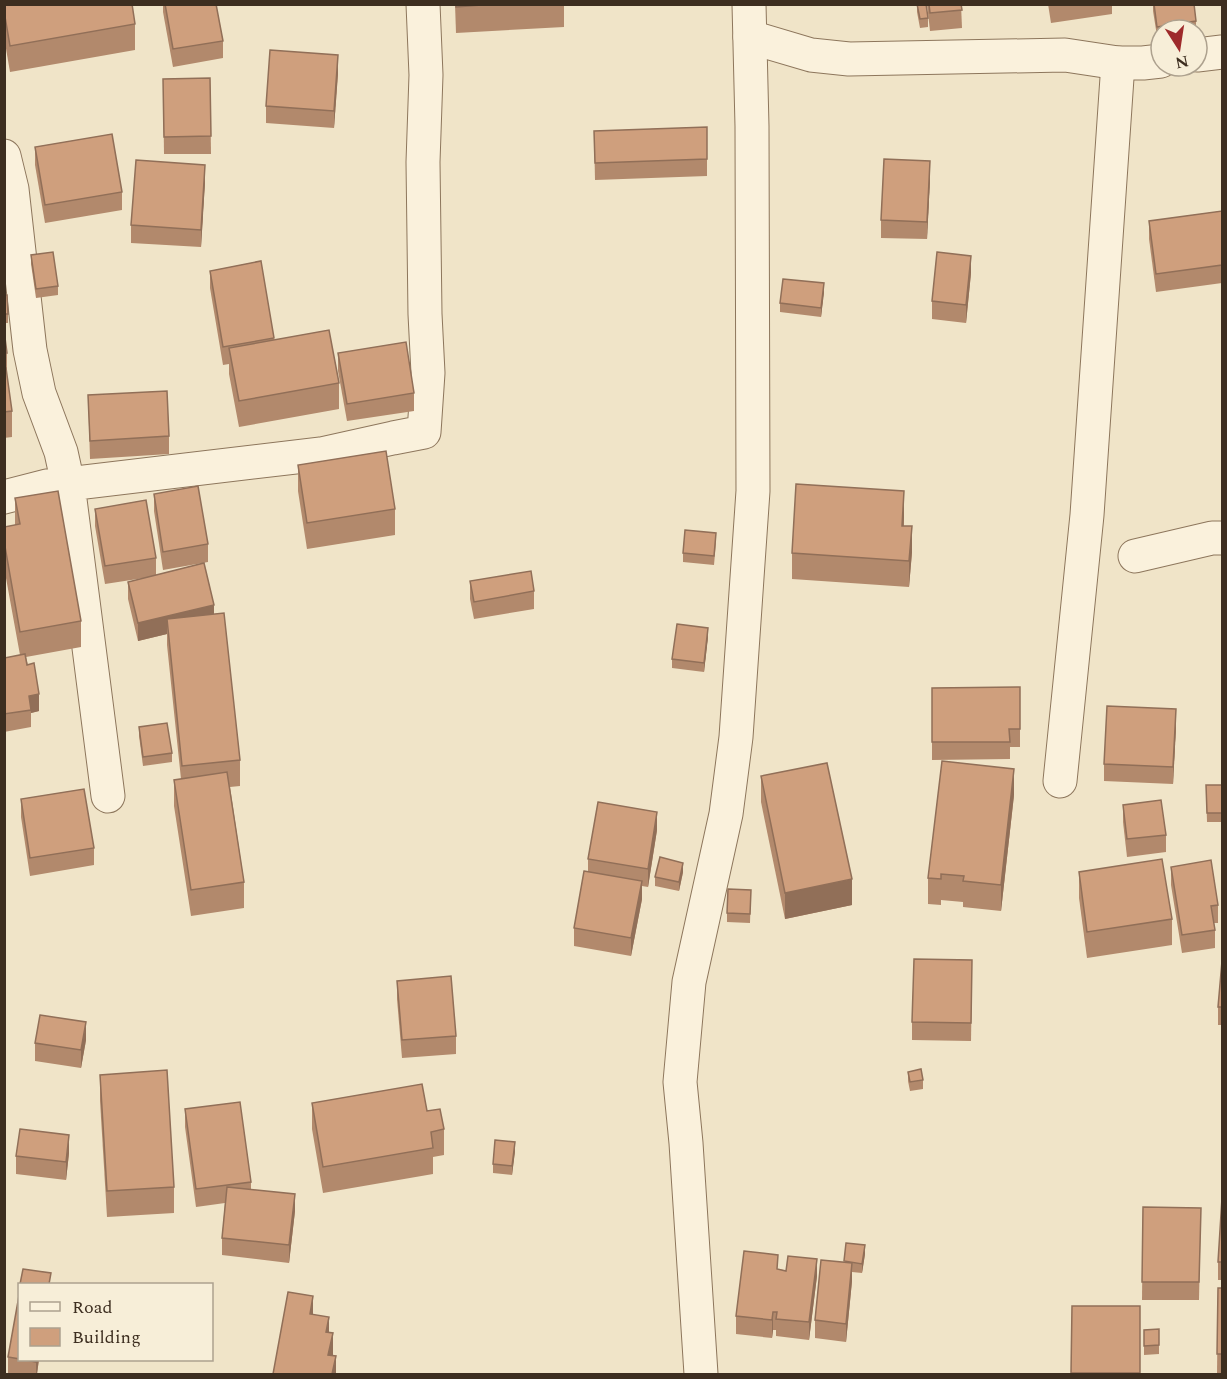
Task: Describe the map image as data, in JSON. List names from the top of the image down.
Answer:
{
  "legend": ["Road", "Building"],
  "north": "bottom"
}
